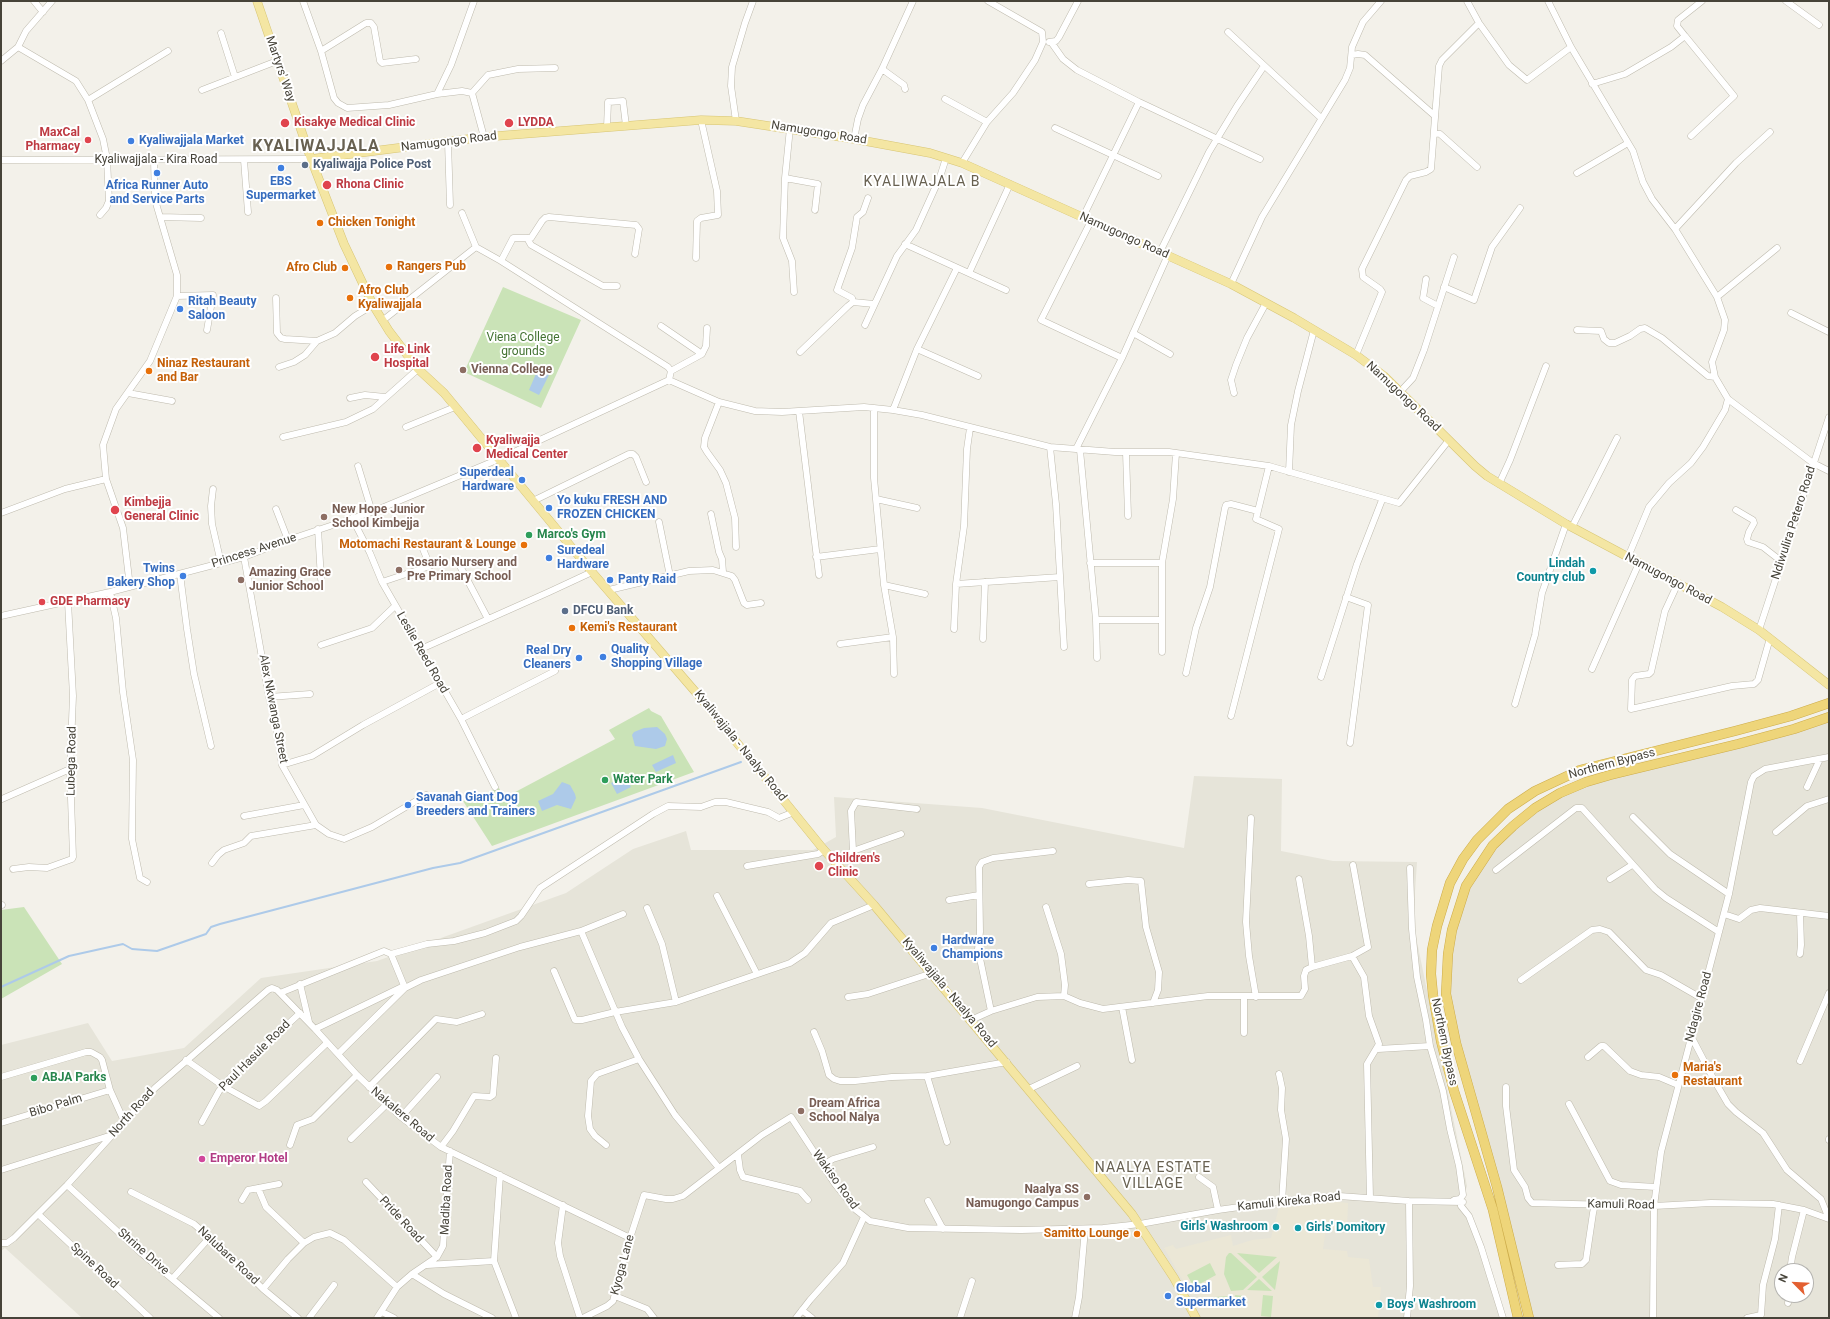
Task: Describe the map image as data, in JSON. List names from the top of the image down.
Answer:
{
  "streets": {
    "highway": ["Northern Bypass"],
    "main road": ["Martyrs' Way", "Namugongo Road", "Kyaliwajjala - Naalya Road"],
    "street": [
      "Kyaliwajjala - Kira Road",
      "Ndiwulira Petero Road",
      "Princess Avenue",
      "Leslie Reed Road",
      "Alex Nkwanga Street",
      "Lubega Road",
      "Ndagire Road",
      "Paul Hasule Road",
      "Bibo Palm",
      "North Road",
      "Nakalere Road",
      "Wakiso Road",
      "Madiba Road",
      "Kamuli Kireka Road",
      "Kamuli Road",
      "Pride Road",
      "Shrine Drive",
      "Nalubare Road",
      "Kyoga Lane",
      "Spine Road"
    ]
  },
  "crossings": [
    ["Martyrs' Way", "Namugongo Road"],
    ["Martyrs' Way", "Kyaliwajjala - Kira Road"],
    ["Martyrs' Way", "Kyaliwajjala - Naalya Road"],
    ["Namugongo Road", "Kyaliwajjala - Kira Road"],
    ["Namugongo Road", "Ndiwulira Petero Road"],
    ["Namugongo Road", "Kyaliwajjala - Naalya Road"],
    ["Kyaliwajjala - Kira Road", "Kyaliwajjala - Naalya Road"],
    ["Princess Avenue", "Leslie Reed Road"],
    ["Princess Avenue", "Alex Nkwanga Street"],
    ["Princess Avenue", "Kyaliwajjala - Naalya Road"],
    ["Princess Avenue", "Lubega Road"],
    ["Kyaliwajjala - Naalya Road", "Wakiso Road"],
    ["Kyaliwajjala - Naalya Road", "Kamuli Kireka Road"],
    ["Ndagire Road", "Kamuli Road"],
    ["Paul Hasule Road", "Nakalere Road"],
    ["North Road", "Nakalere Road"],
    ["North Road", "Shrine Drive"],
    ["North Road", "Spine Road"],
    ["Nakalere Road", "Madiba Road"],
    ["Nakalere Road", "Kyoga Lane"],
    ["Wakiso Road", "Kamuli Kireka Road"],
    ["Wakiso Road", "Kyoga Lane"],
    ["Madiba Road", "Pride Road"]
  ],
  "districts": ["KYALIWAJJALA", "KYALIWAJALA B", "NAALYA ESTATE VILLAGE"],
  "parks": ["Viena College grounds"],
  "places": [
    "Kisakye Medical Clinic",
    "LYDDA",
    "MaxCal Pharmacy",
    "Kyaliwajjala Market",
    "Kyaliwajja Police Post",
    "EBS Supermarket",
    "Africa Runner Auto and Service Parts",
    "Rhona Clinic",
    "Chicken Tonight",
    "Rangers Pub",
    "Afro Club",
    "Afro Club Kyaliwajjala",
    "Ritah Beauty Saloon",
    "Life Link Hospital",
    "Vienna College",
    "Ninaz Restaurant and Bar",
    "Kyaliwajja Medical Center",
    "Superdeal Hardware",
    "Yo kuku FRESH AND FROZEN CHICKEN",
    "Kimbejja General Clinic",
    "New Hope Junior School Kimbejja",
    "Marco's Gym",
    "Motomachi Restaurant & Lounge",
    "Suredeal Hardware",
    "Rosario Nursery and Pre Primary School",
    "Lindah Country club",
    "Twins Bakery Shop",
    "Amazing Grace Junior School",
    "Panty Raid",
    "GDE Pharmacy",
    "DFCU Bank",
    "Kemi's Restaurant",
    "Quality Shopping Village",
    "Real Dry Cleaners",
    "Water Park",
    "Savanah Giant Dog Breeders and Trainers",
    "Children's Clinic",
    "Hardware Champions",
    "Maria's Restaurant",
    "ABJA Parks",
    "Dream Africa School Nalya",
    "Emperor Hotel",
    "Naalya SS Namugongo Campus",
    "Girls' Washroom",
    "Girls' Domitory",
    "Samitto Lounge",
    "Global Supermarket",
    "Boys' Washroom"
  ],
  "north": "top left"
}
